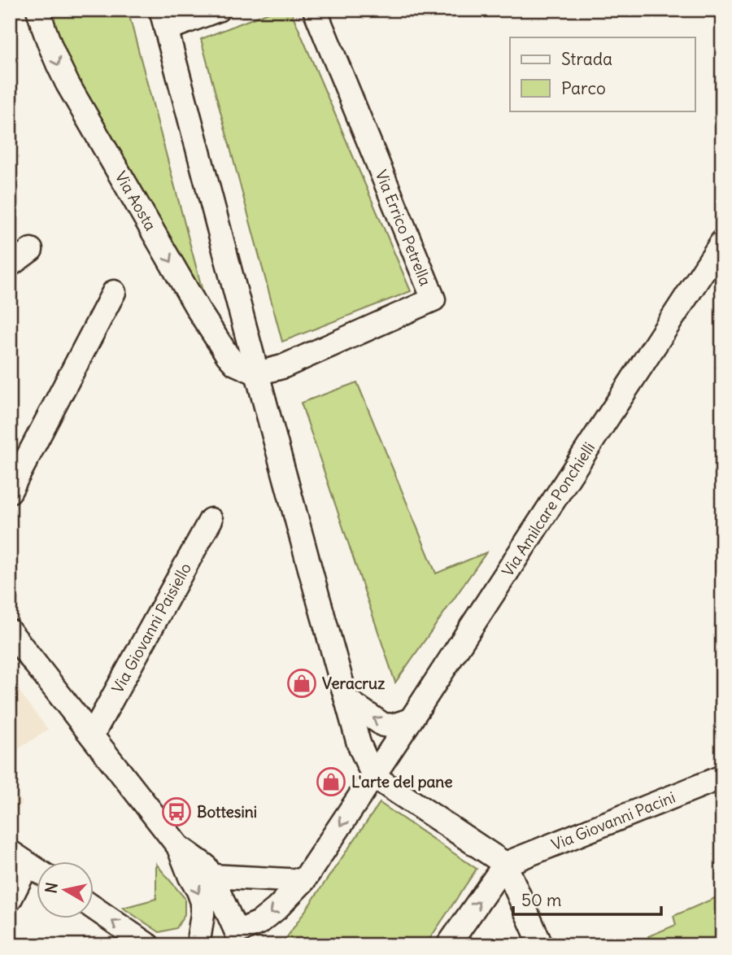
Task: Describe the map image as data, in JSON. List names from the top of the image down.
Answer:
{
  "streets": {
    "street": [
      "Via Aosta",
      "Via Errico Petrella",
      "Via Amilcare Ponchielli",
      "Via Giovanni Paisiello",
      "Via Giovanni Pacini"
    ]
  },
  "crossings": [
    ["Via Aosta", "Via Errico Petrella"]
  ],
  "places": {
    "shop": ["Veracruz", "L'arte del pane"],
    "bus stop": ["Bottesini"]
  },
  "legend": ["Strada", "Parco"],
  "scale_bar": "50 m",
  "north": "left"
}
